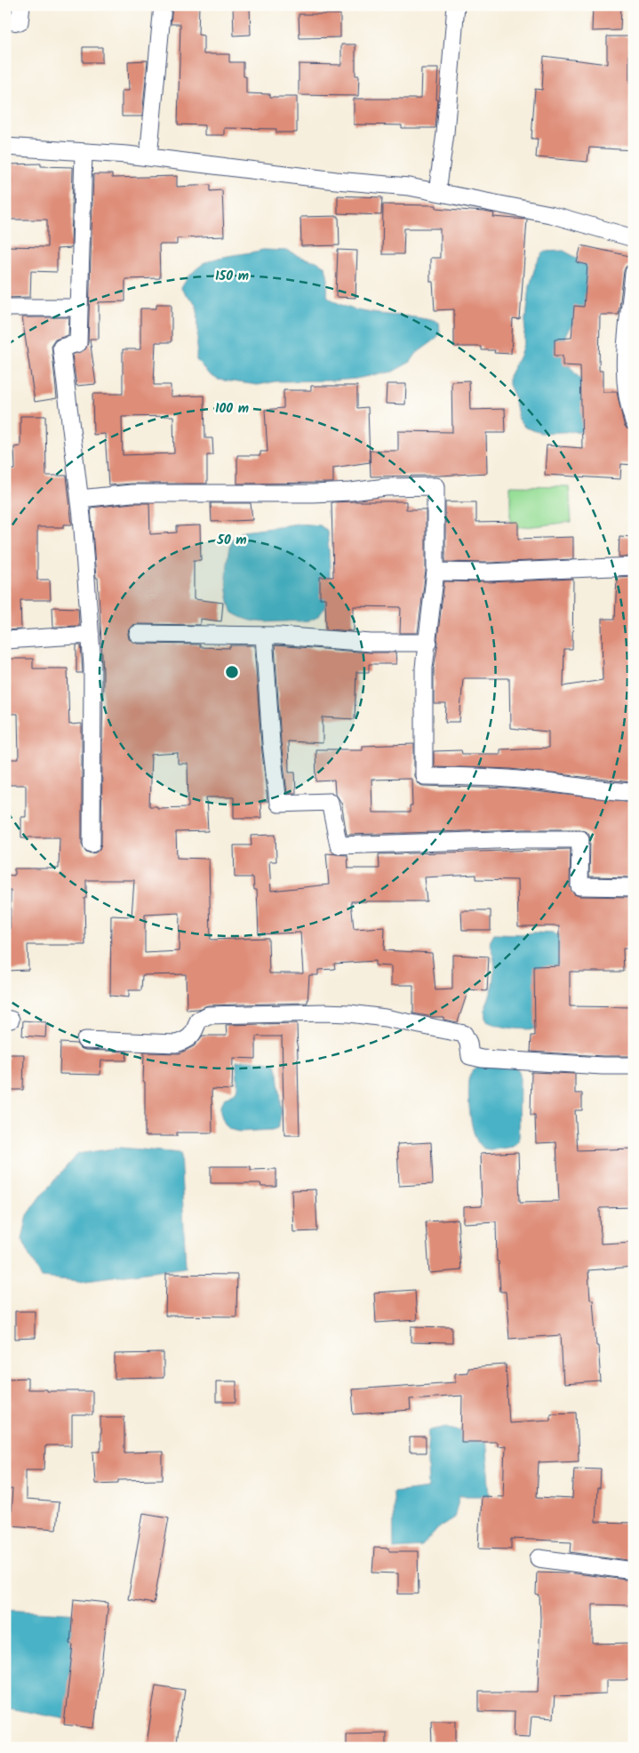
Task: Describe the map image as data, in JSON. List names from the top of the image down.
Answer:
{
  "rings": ["150 m", "100 m", "50 m"]
}
